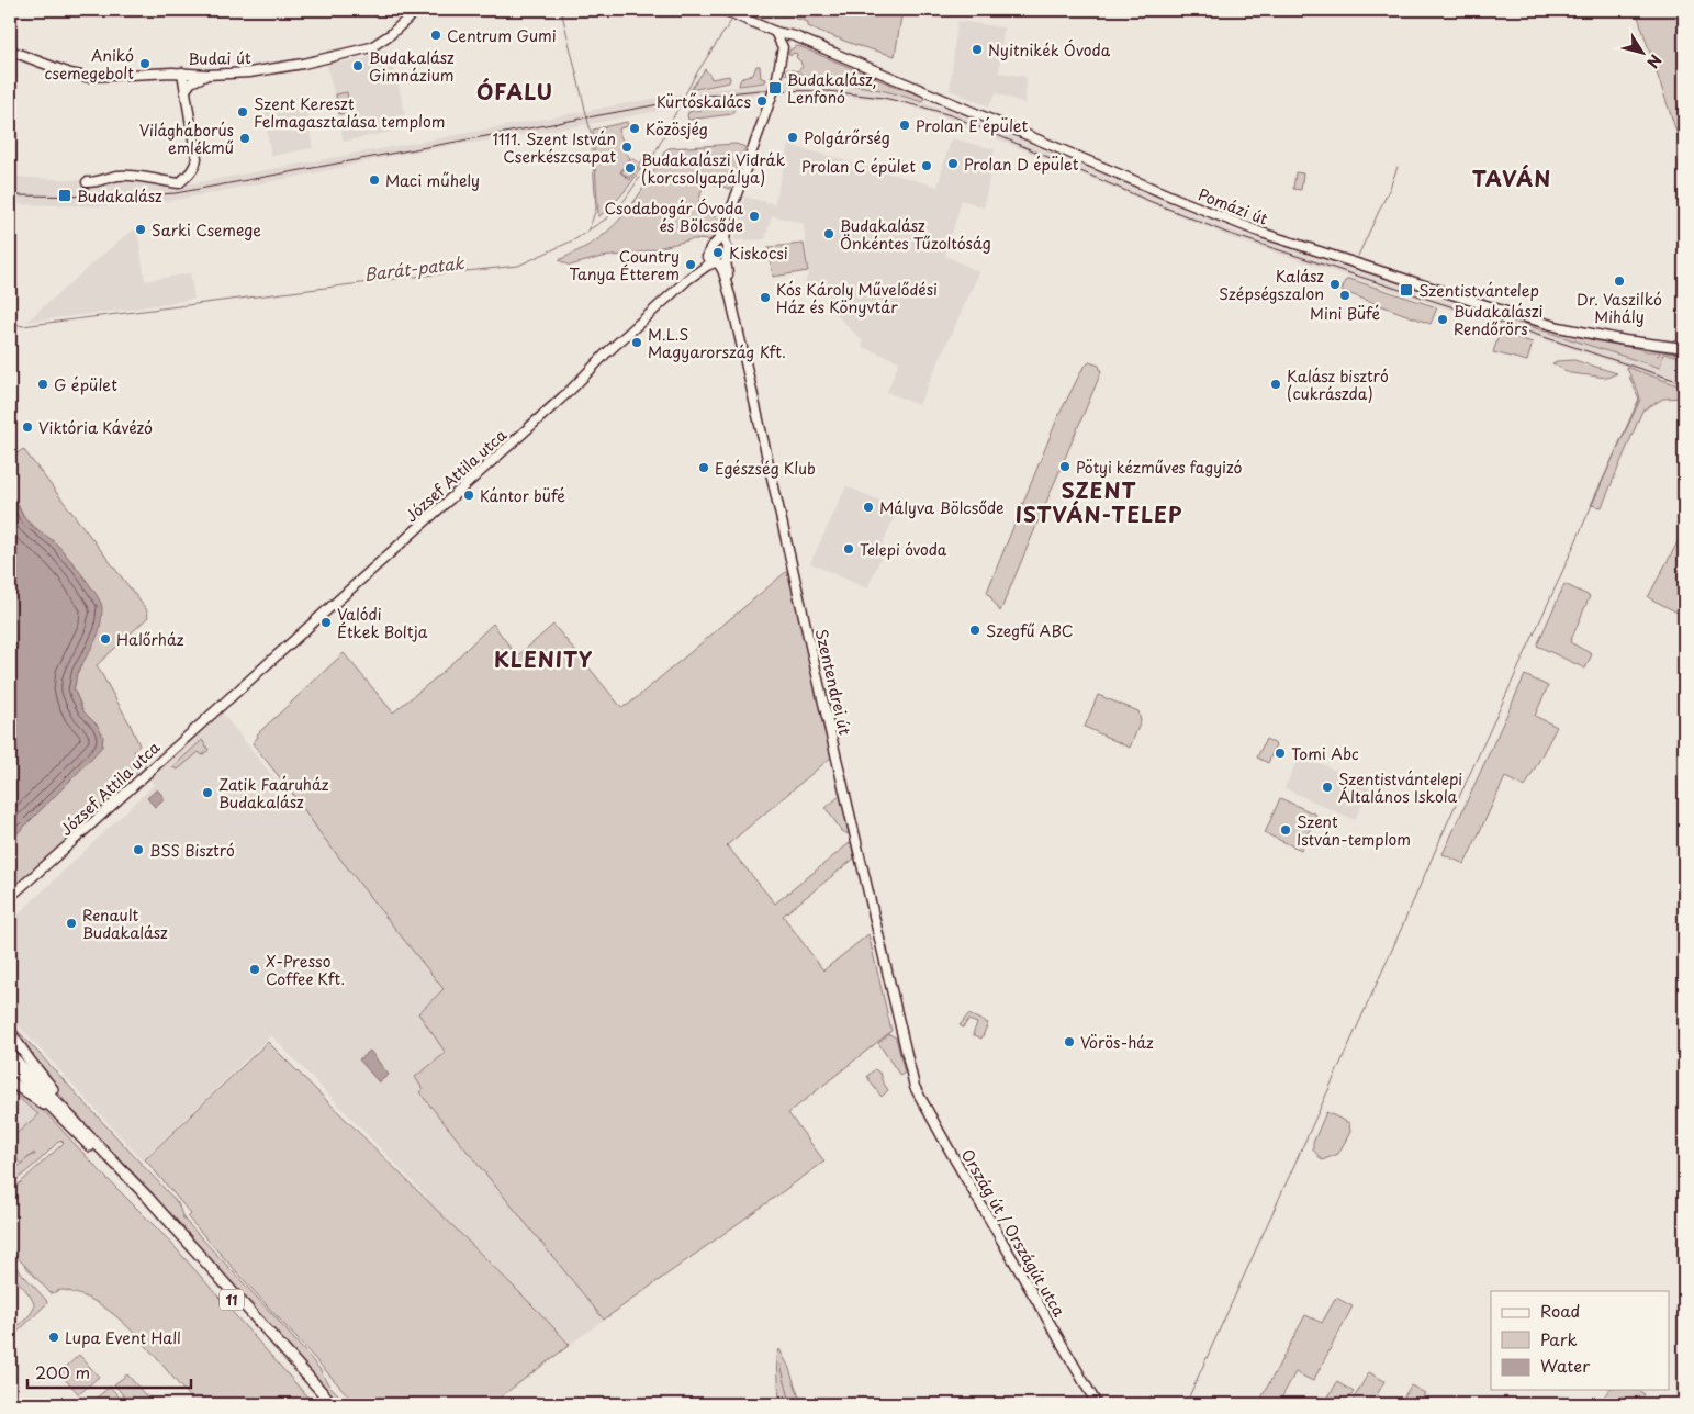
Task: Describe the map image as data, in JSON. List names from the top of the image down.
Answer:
{
  "streets": {
    "main road": [
      "Budai út",
      "Pomázi út",
      "József Attila utca",
      "Szentendrei út",
      "Ország út / Országút utca",
      "11"
    ]
  },
  "crossings": [
    ["Szentendrei út", "Ország út / Országút utca"]
  ],
  "districts": [
    "ÓFALU",
    "TAVÁN",
    "SZENT ISTVÁN-TELEP",
    "KLENITY"
  ],
  "water": ["Barát-patak"],
  "places": {
    "other": [
      "Centrum Gumi",
      "Nyitnikék Óvoda",
      "Anikó csemegebolt",
      "Budakalász Gimnázium",
      "Kürtőskalács",
      "Szent Kereszt Felmagasztalása templom",
      "Prolan E épület",
      "Közösjég",
      "Polgárőrség",
      "Világháborús emlékmű",
      "1111. Szent István Cserkészcsapat",
      "Prolan D épület",
      "Prolan C épület",
      "Budakalászi Vidrák (korcsolyapálya)",
      "Maci műhely",
      "Csodabogár Óvoda és Bölcsőde",
      "Sarki Csemege",
      "Budakalász Önkéntes Tűzoltóság",
      "Kiskocsi",
      "Country Tanya Étterem",
      "Dr. Vaszilkó Mihály",
      "Kalász Szépségszalon",
      "Mini Büfé",
      "Kós Károly Művelődési Ház és Könyvtár",
      "Budakalászi Rendőrörs",
      "M.L.S Magyarország Kft.",
      "G épület",
      "Kalász bisztró (cukrászda)",
      "Viktória Kávézó",
      "Pötyi kézműves fagyizó",
      "Egészség Klub",
      "Kántor büfé",
      "Mályva Bölcsőde",
      "Telepi óvoda",
      "Valódi Étkek Boltja",
      "Szegfű ABC",
      "Halőrház",
      "Tomi Abc",
      "Szentistvántelepi Általános Iskola",
      "Zatik Faáruház Budakalász",
      "Szent István-templom",
      "BSS Bisztró",
      "Renault Budakalász",
      "X-Presso Coffee Kft.",
      "Vörös-ház",
      "Lupa Event Hall"
    ],
    "transit": ["Budakalász, Lenfonó", "Budakalász", "Szentistvántelep"]
  },
  "legend": ["Road", "Park", "Water"],
  "scale_bar": "200 m",
  "north": "bottom right"
}
